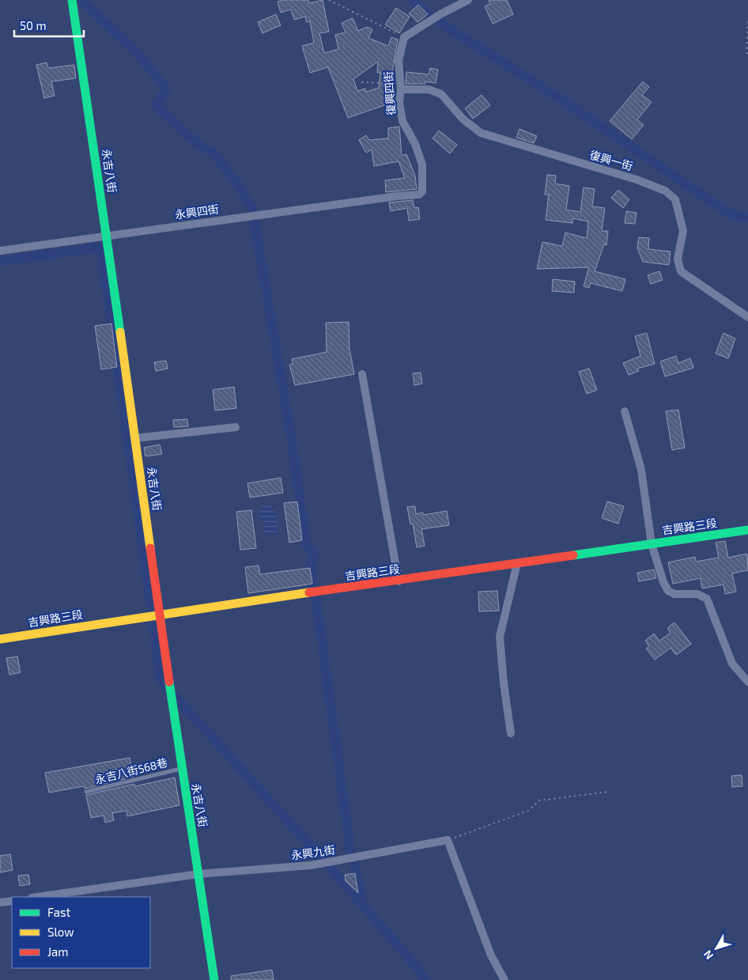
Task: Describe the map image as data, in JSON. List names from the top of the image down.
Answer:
{
  "streets": {
    "street": [
      "復興四街",
      "復興一街",
      "永吉八街",
      "永興四街",
      "吉興路三段",
      "永興九街"
    ],
    "lane": ["永吉八街568巷"]
  },
  "crossings": [
    ["復興四街", "復興一街"],
    ["復興四街", "永興四街"],
    ["永吉八街", "永興四街"],
    ["永吉八街", "吉興路三段"],
    ["永吉八街", "永吉八街568巷"],
    ["永吉八街", "永興九街"]
  ],
  "legend": ["Fast", "Slow", "Jam"],
  "scale_bar": "50 m",
  "north": "bottom left"
}
